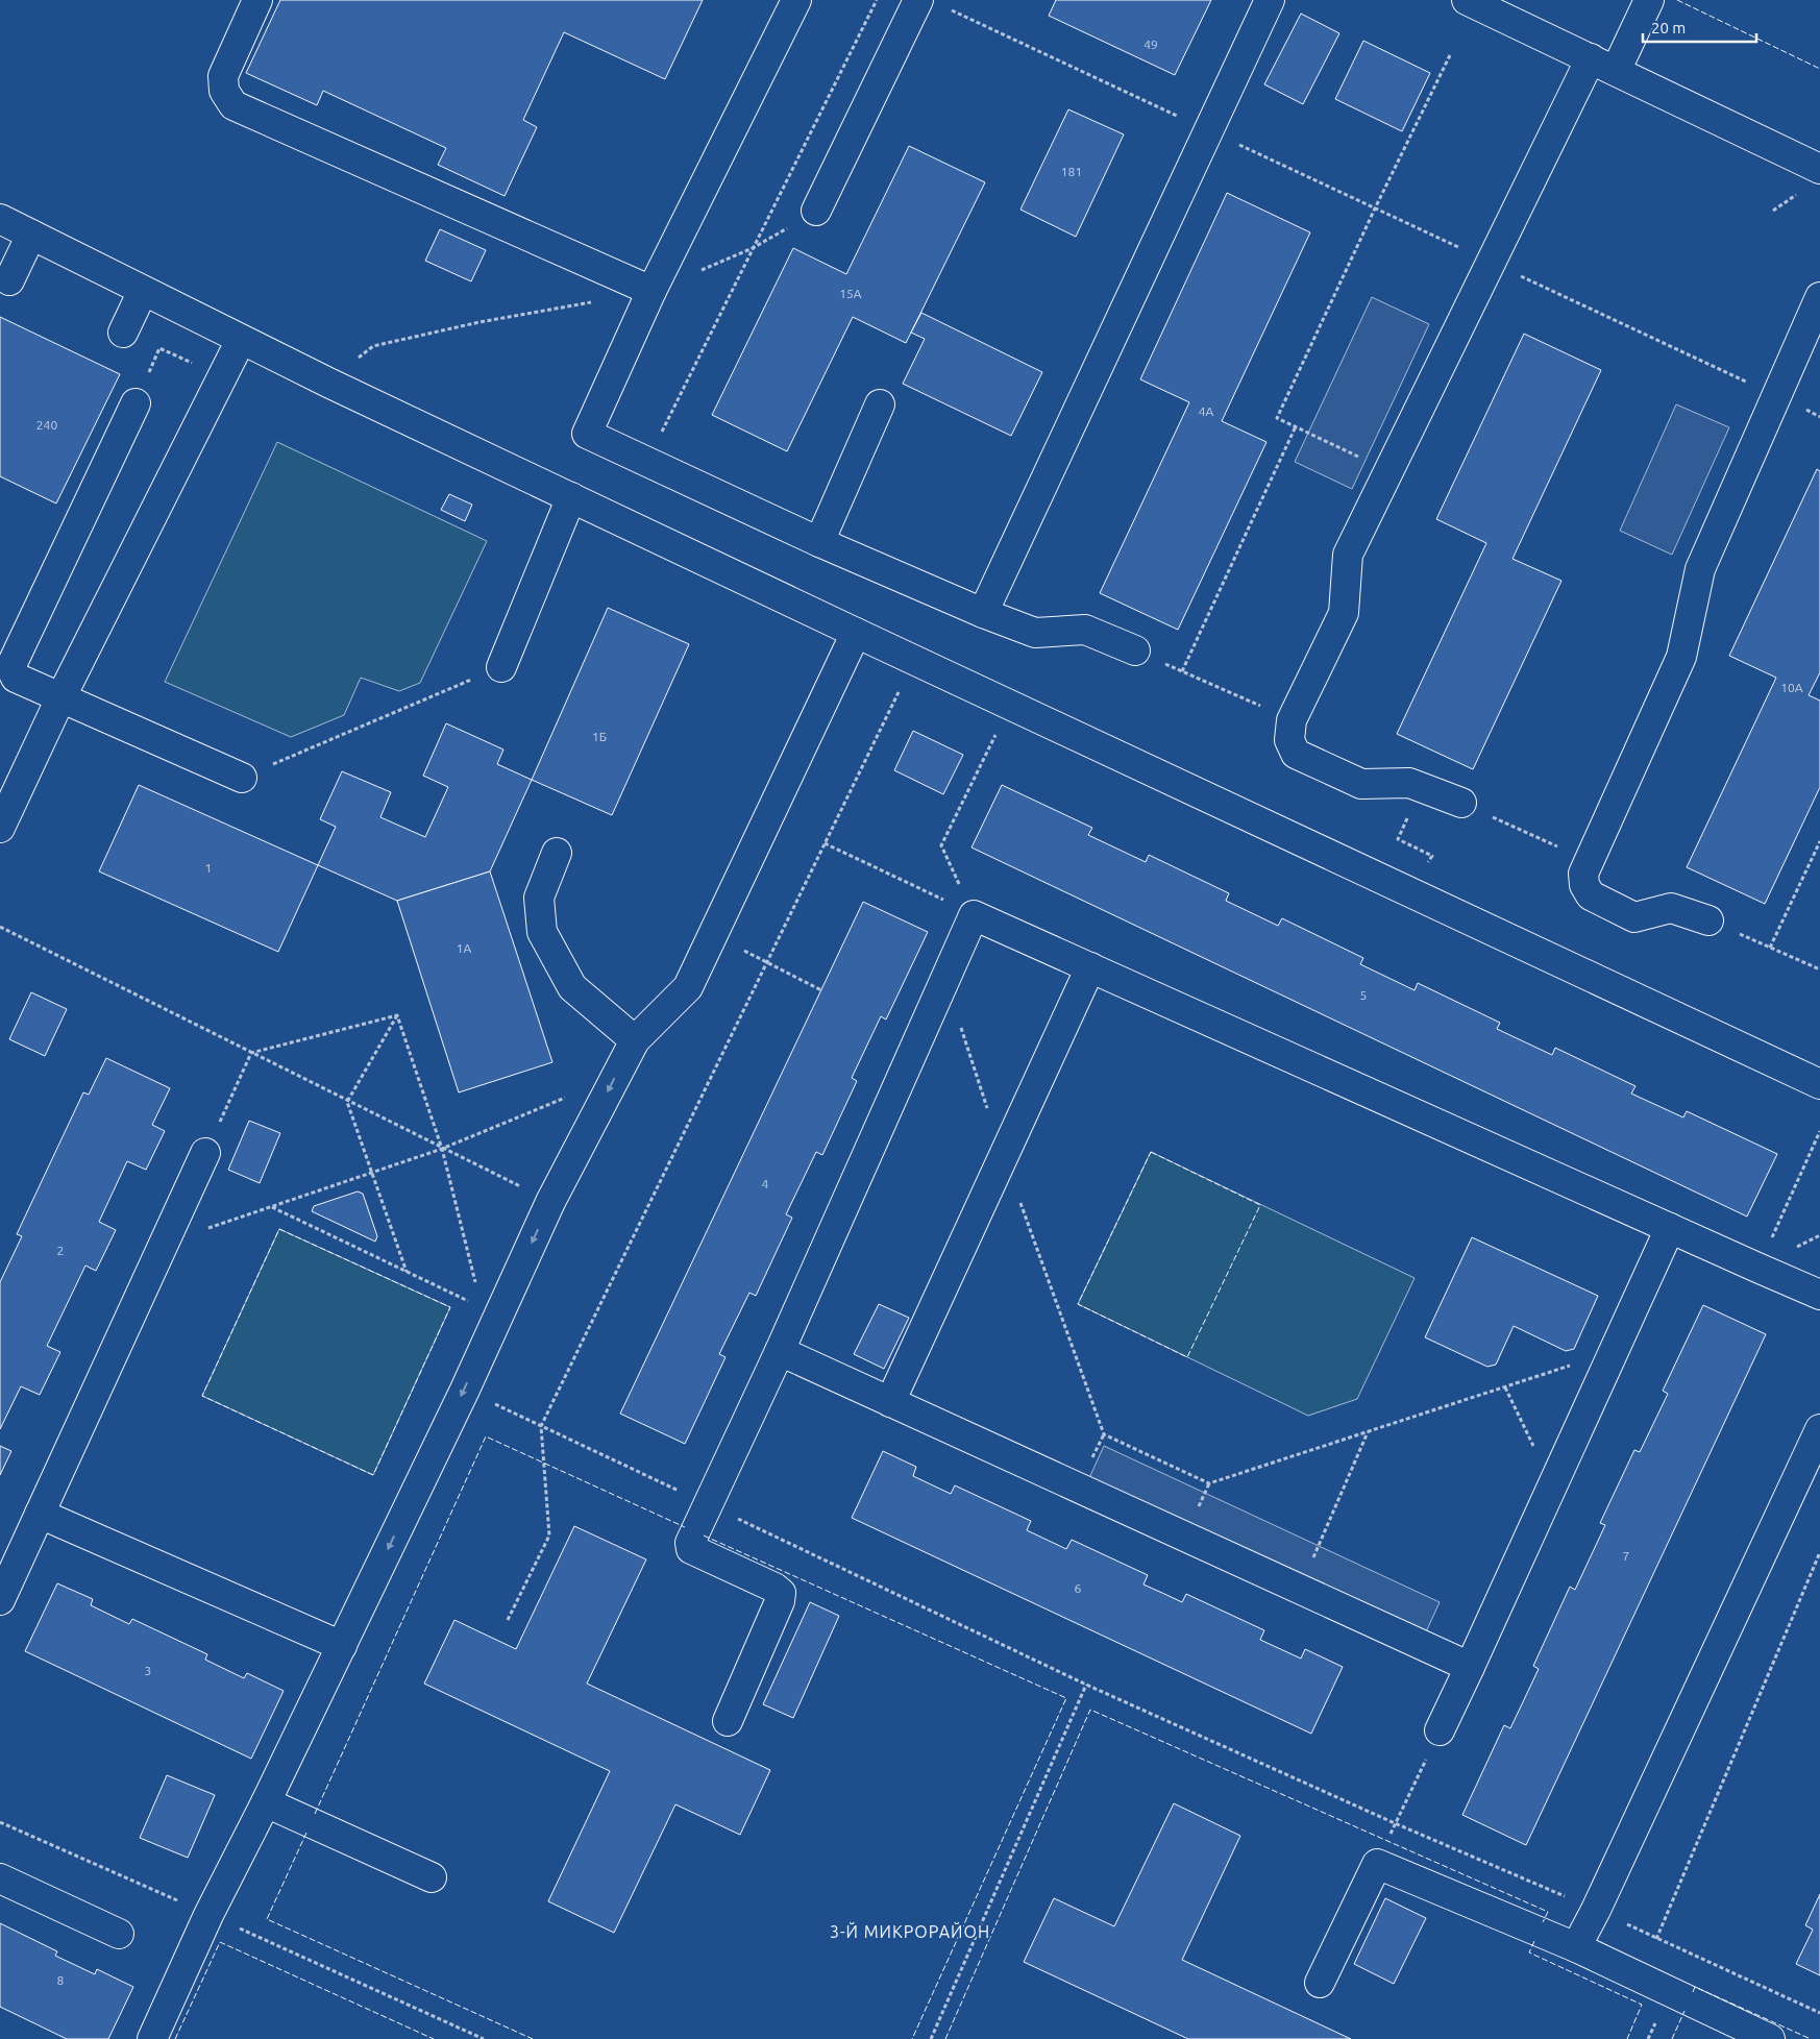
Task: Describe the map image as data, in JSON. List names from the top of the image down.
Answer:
{
  "districts": ["3-Й МИКРОРАЙОН"],
  "house_numbers": [
    "49",
    "181",
    "15А",
    "4А",
    "240",
    "10А",
    "1Б",
    "1",
    "1А",
    "5",
    "4",
    "2",
    "7",
    "6",
    "3",
    "8"
  ],
  "scale_bar": "20 m"
}
